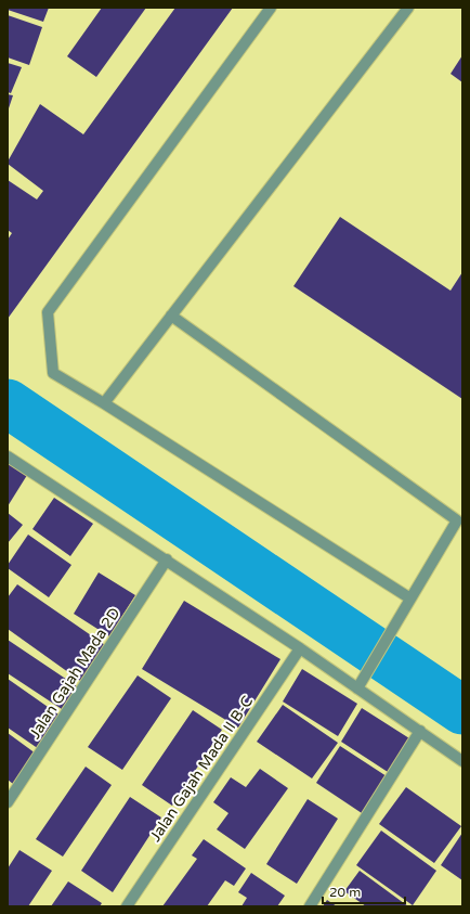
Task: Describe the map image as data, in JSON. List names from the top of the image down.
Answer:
{
  "streets": {
    "street": ["Jalan Gajah Mada 2D", "Jalan Gajah Mada II B-C"]
  },
  "scale_bar": "20 m"
}
